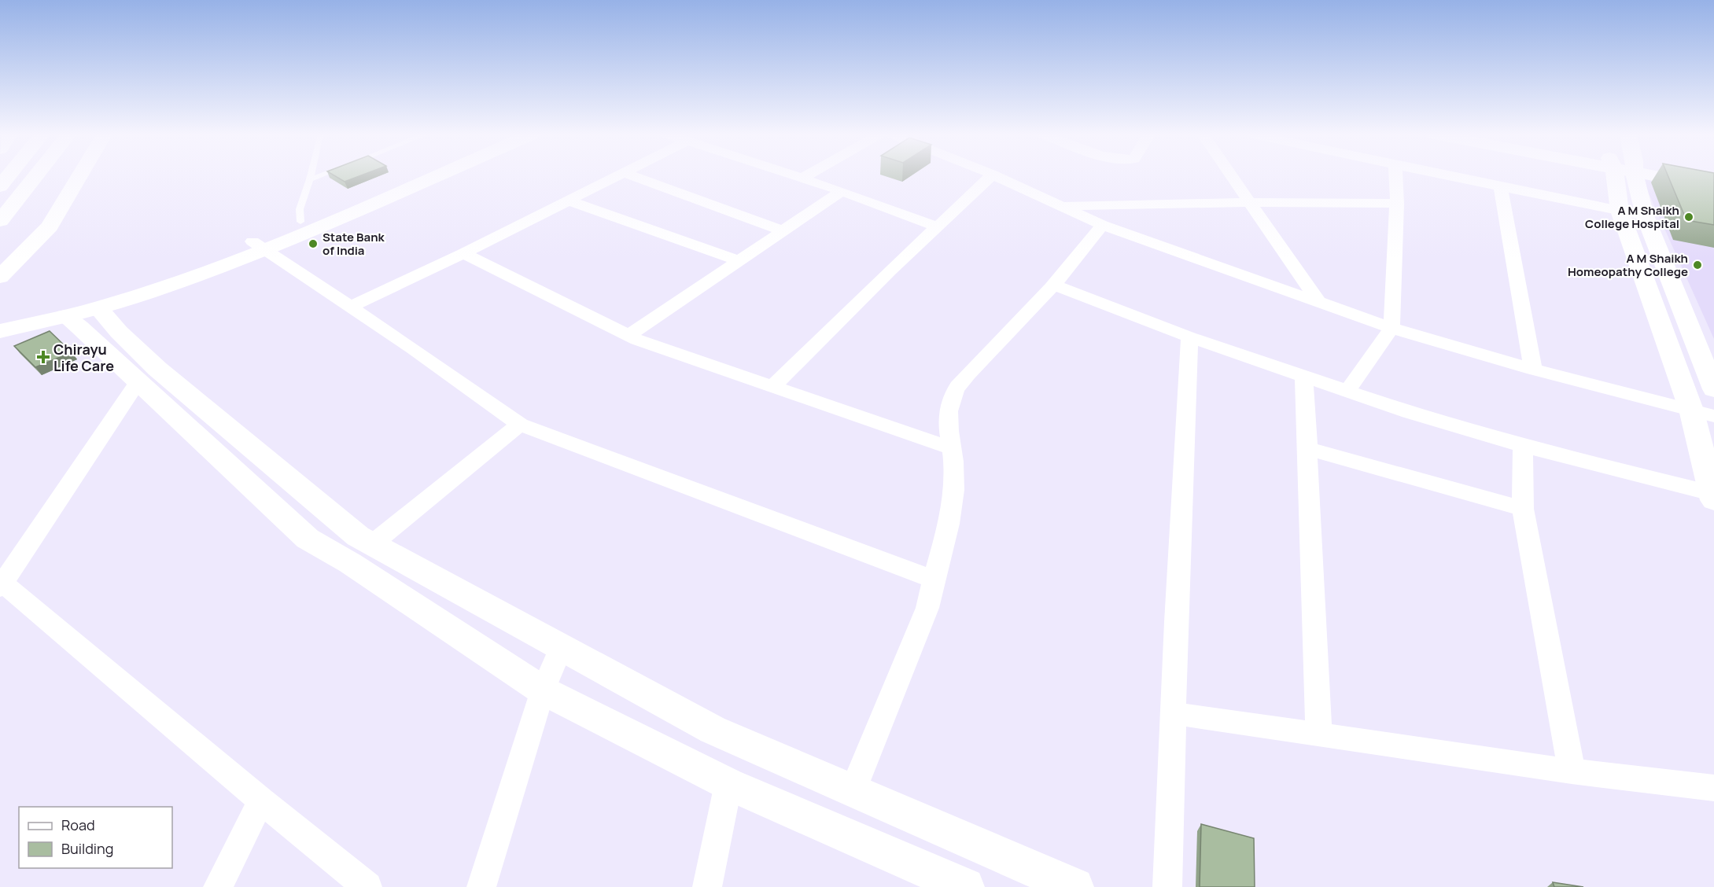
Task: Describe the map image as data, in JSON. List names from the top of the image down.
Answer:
{
  "places": {
    "other": ["A M Shaikh College Hospital", "State Bank of India", "A M Shaikh Homeopathy College"],
    "health": ["Chirayu Life Care"]
  },
  "legend": ["Road", "Building"]
}
